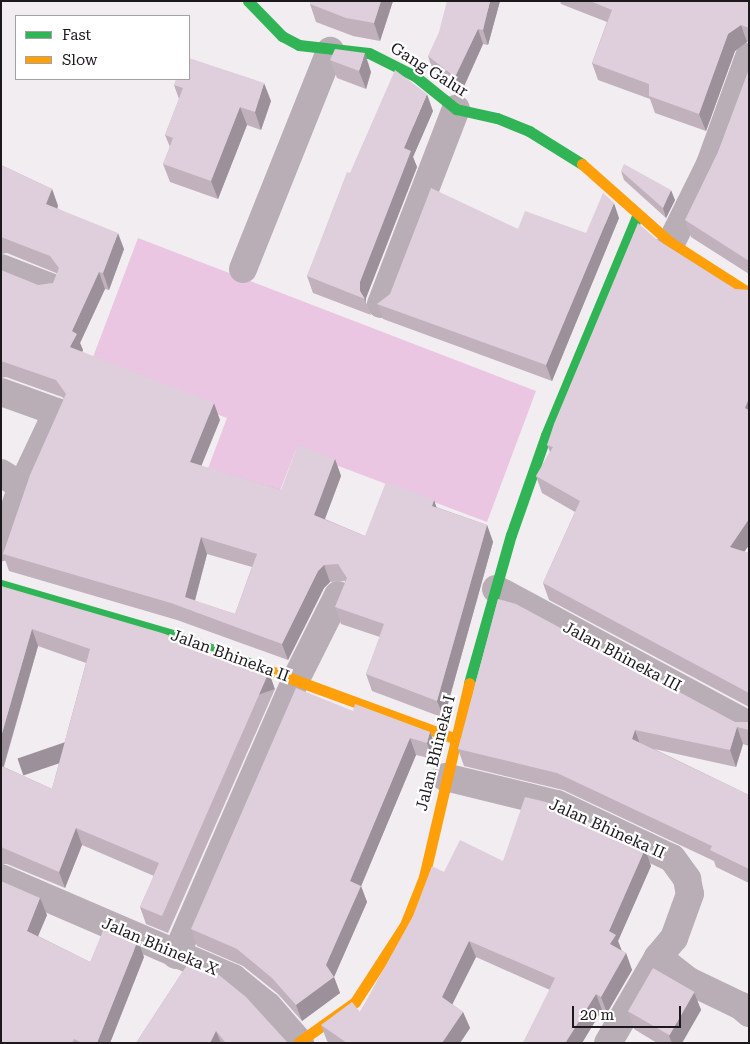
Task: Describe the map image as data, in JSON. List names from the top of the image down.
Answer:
{
  "streets": {
    "street": [
      "Gang Galur",
      "Jalan Bhineka II",
      "Jalan Bhineka III",
      "Jalan Bhineka I",
      "Jalan Bhineka X"
    ]
  },
  "crossings": [
    ["Gang Galur", "Jalan Bhineka I"],
    ["Jalan Bhineka II", "Jalan Bhineka I"],
    ["Jalan Bhineka III", "Jalan Bhineka I"],
    ["Jalan Bhineka I", "Jalan Bhineka X"]
  ],
  "legend": ["Fast", "Slow"],
  "scale_bar": "20 m"
}
